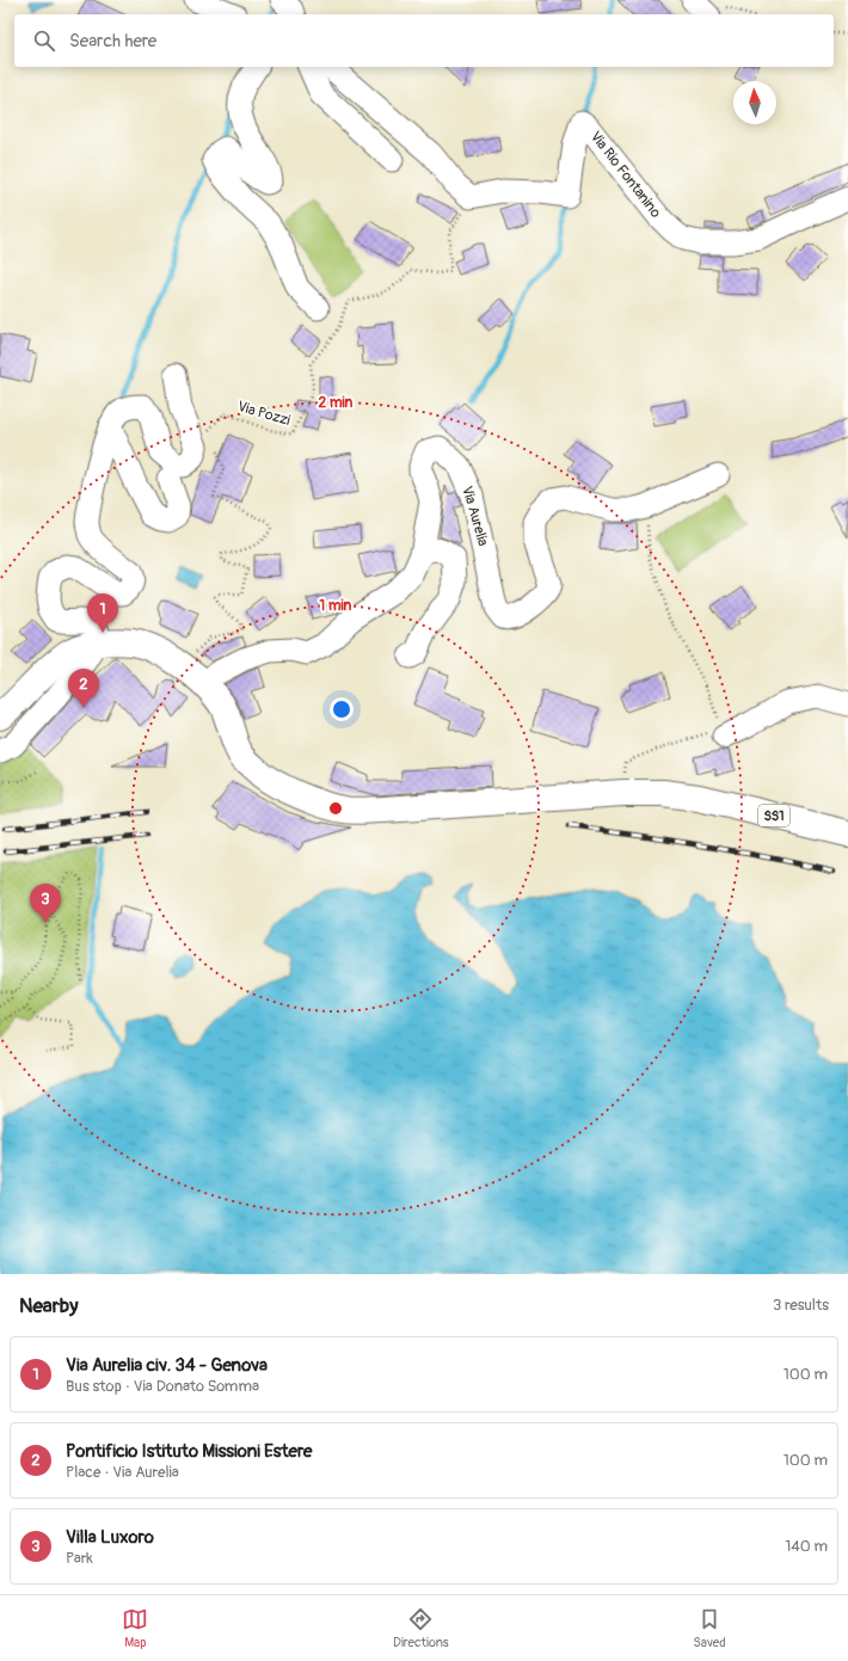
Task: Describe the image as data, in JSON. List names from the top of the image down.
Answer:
{
  "streets": {
    "main road": ["SS1"],
    "street": ["Via Rio Fontanino", "Via Aurelia"],
    "path": ["Via Pozzi"]
  },
  "crossings": [
    ["Via Rio Fontanino", "Via Pozzi"],
    ["Via Aurelia", "SS1"]
  ],
  "north": "top",
  "page": {
    "search": "Search here",
    "pins": ["1", "2", "3"],
    "heading": ["Nearby", "3 results"],
    "list": [
      {
        "mark": "1",
        "name": "Via Aurelia civ. 34 - Genova",
        "note": "Bus stop · Via Donato Somma",
        "value": "100 m"
      },
      {
        "mark": "2",
        "name": "Pontificio Istituto Missioni Estere",
        "note": "Place · Via Aurelia",
        "value": "100 m"
      },
      {
        "mark": "3",
        "name": "Villa Luxoro",
        "note": "Park",
        "value": "140 m"
      }
    ],
    "nav": ["Map", "Directions", "Saved"]
  },
  "rings": ["2 min", "1 min"]
}
